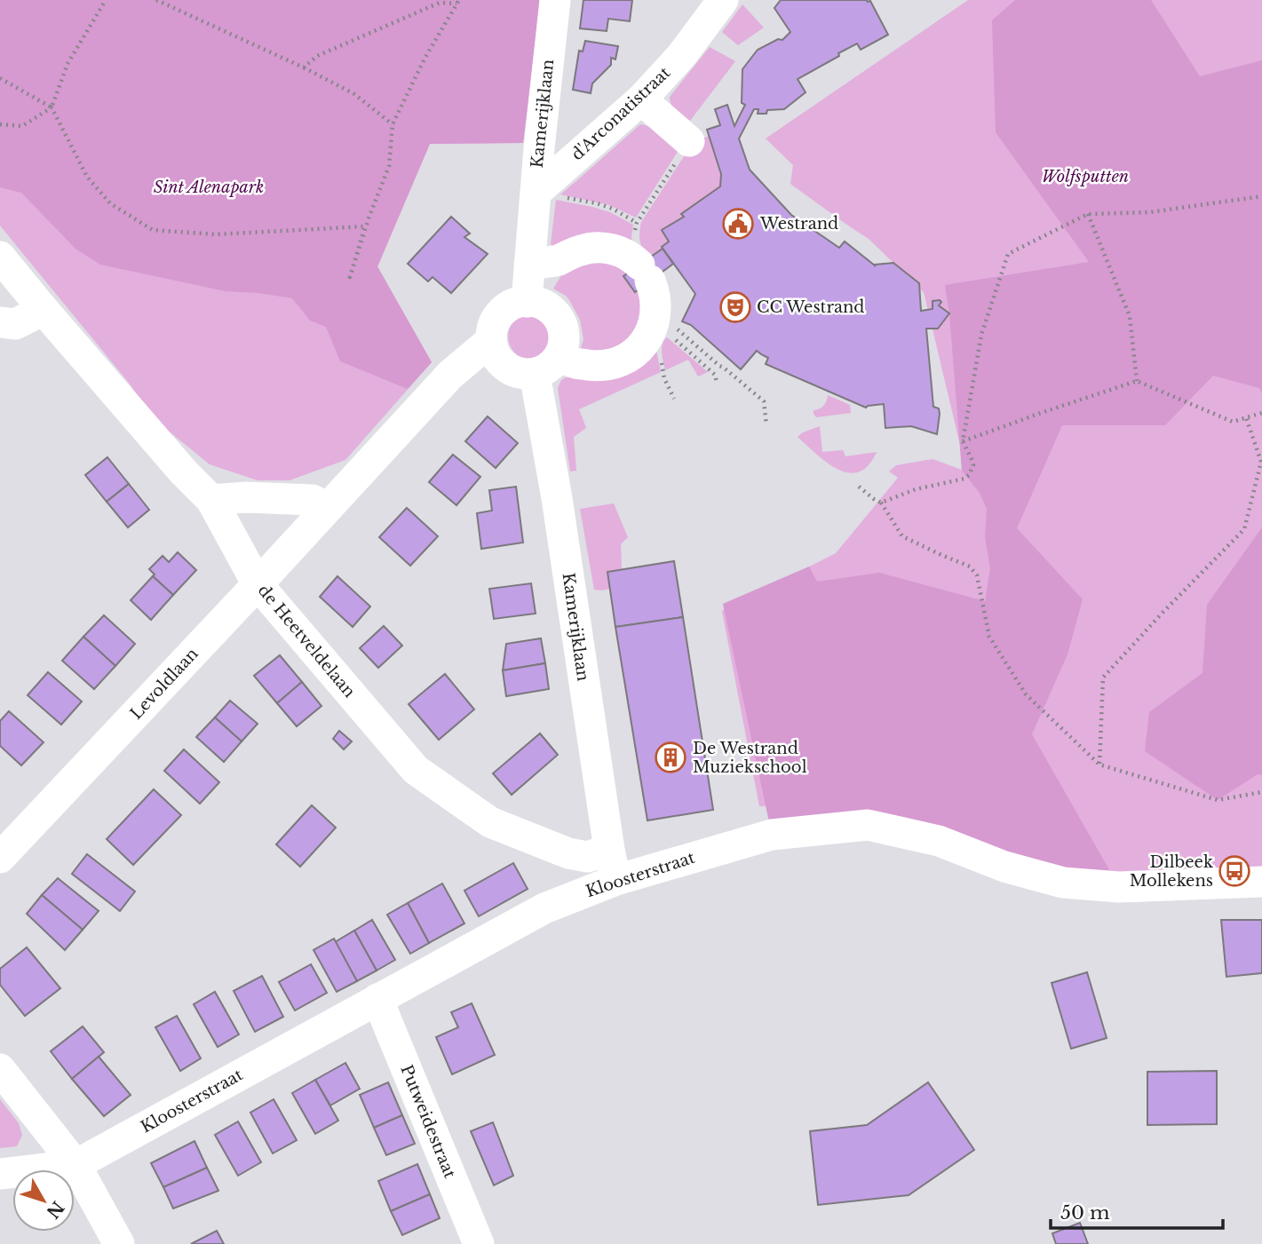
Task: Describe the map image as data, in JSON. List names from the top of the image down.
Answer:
{
  "streets": {
    "street": [
      "Kamerijklaan",
      "d'Arconatistraat",
      "de Heetveldelaan",
      "Levoldlaan",
      "Kloosterstraat",
      "Putweidestraat"
    ]
  },
  "crossings": [
    ["Kamerijklaan", "d'Arconatistraat"],
    ["Kamerijklaan", "de Heetveldelaan"],
    ["Kamerijklaan", "Levoldlaan"],
    ["Kamerijklaan", "Kloosterstraat"],
    ["de Heetveldelaan", "Levoldlaan"],
    ["Kloosterstraat", "Putweidestraat"]
  ],
  "parks": ["Wolfsputten", "Sint Alenapark"],
  "places": {
    "public building": ["Westrand"],
    "theatre": ["CC Westrand"],
    "building": ["De Westrand Muziekschool"],
    "bus stop": ["Dilbeek Mollekens"]
  },
  "scale_bar": "50 m",
  "north": "bottom right"
}
